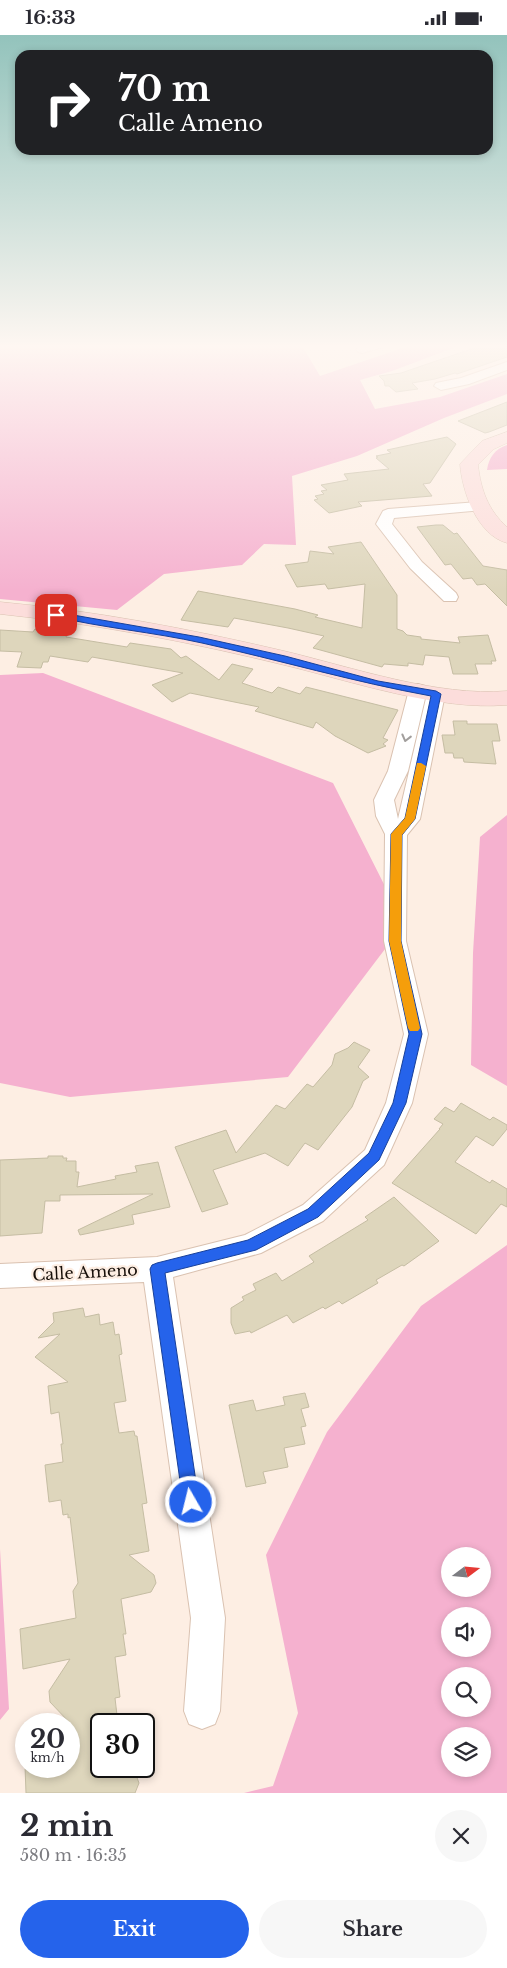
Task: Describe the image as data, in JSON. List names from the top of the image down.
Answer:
{
  "streets": {
    "street": ["Calle Ameno"]
  },
  "north": "right",
  "page": {
    "status": "16:33",
    "turn": ["70 m", "Calle Ameno"],
    "speed": "20 km/h",
    "limit": "30",
    "heading": ["2 min", "580 m · 16:35"],
    "buttons": ["Exit", "Share"]
  }
}
